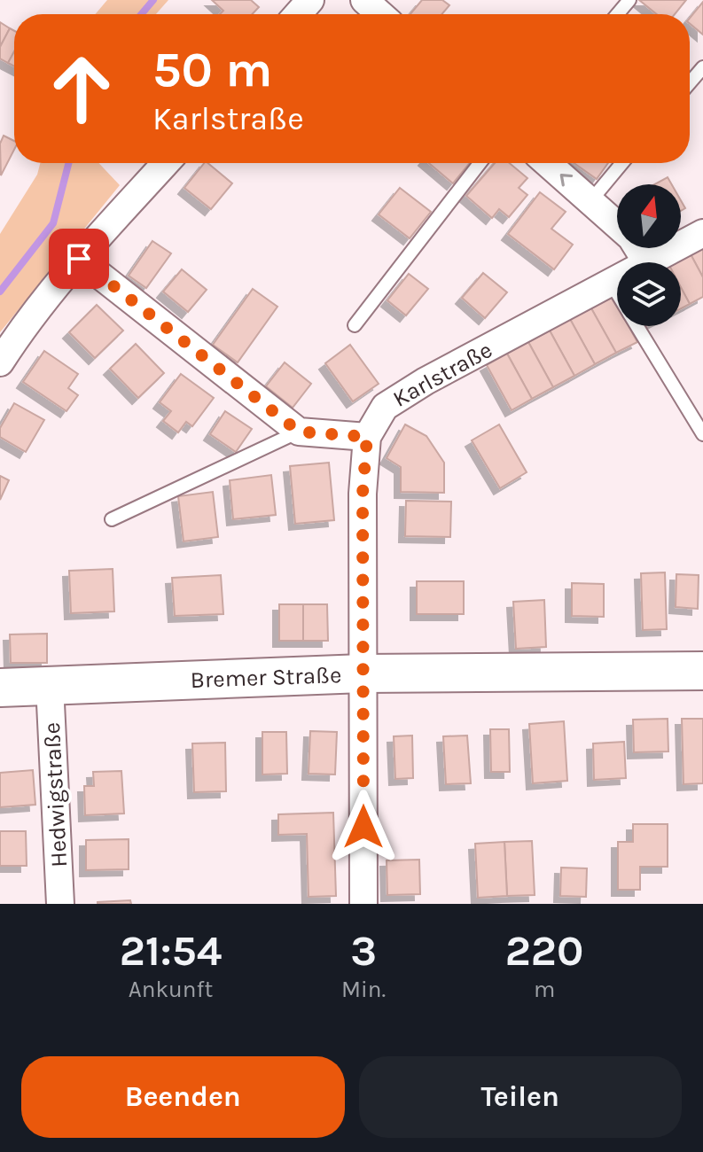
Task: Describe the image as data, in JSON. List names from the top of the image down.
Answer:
{
  "streets": {
    "street": ["Karlstraße", "Bremer Straße", "Hedwigstraße"]
  },
  "crossings": [
    ["Karlstraße", "Bremer Straße"],
    ["Bremer Straße", "Hedwigstraße"]
  ],
  "north": "top",
  "page": {
    "turn": ["50 m", "Karlstraße"],
    "eta": [
      "21:54",
      "Ankunft",
      "3",
      "Min.",
      "220",
      "m"
    ],
    "buttons": ["Beenden", "Teilen"]
  }
}
